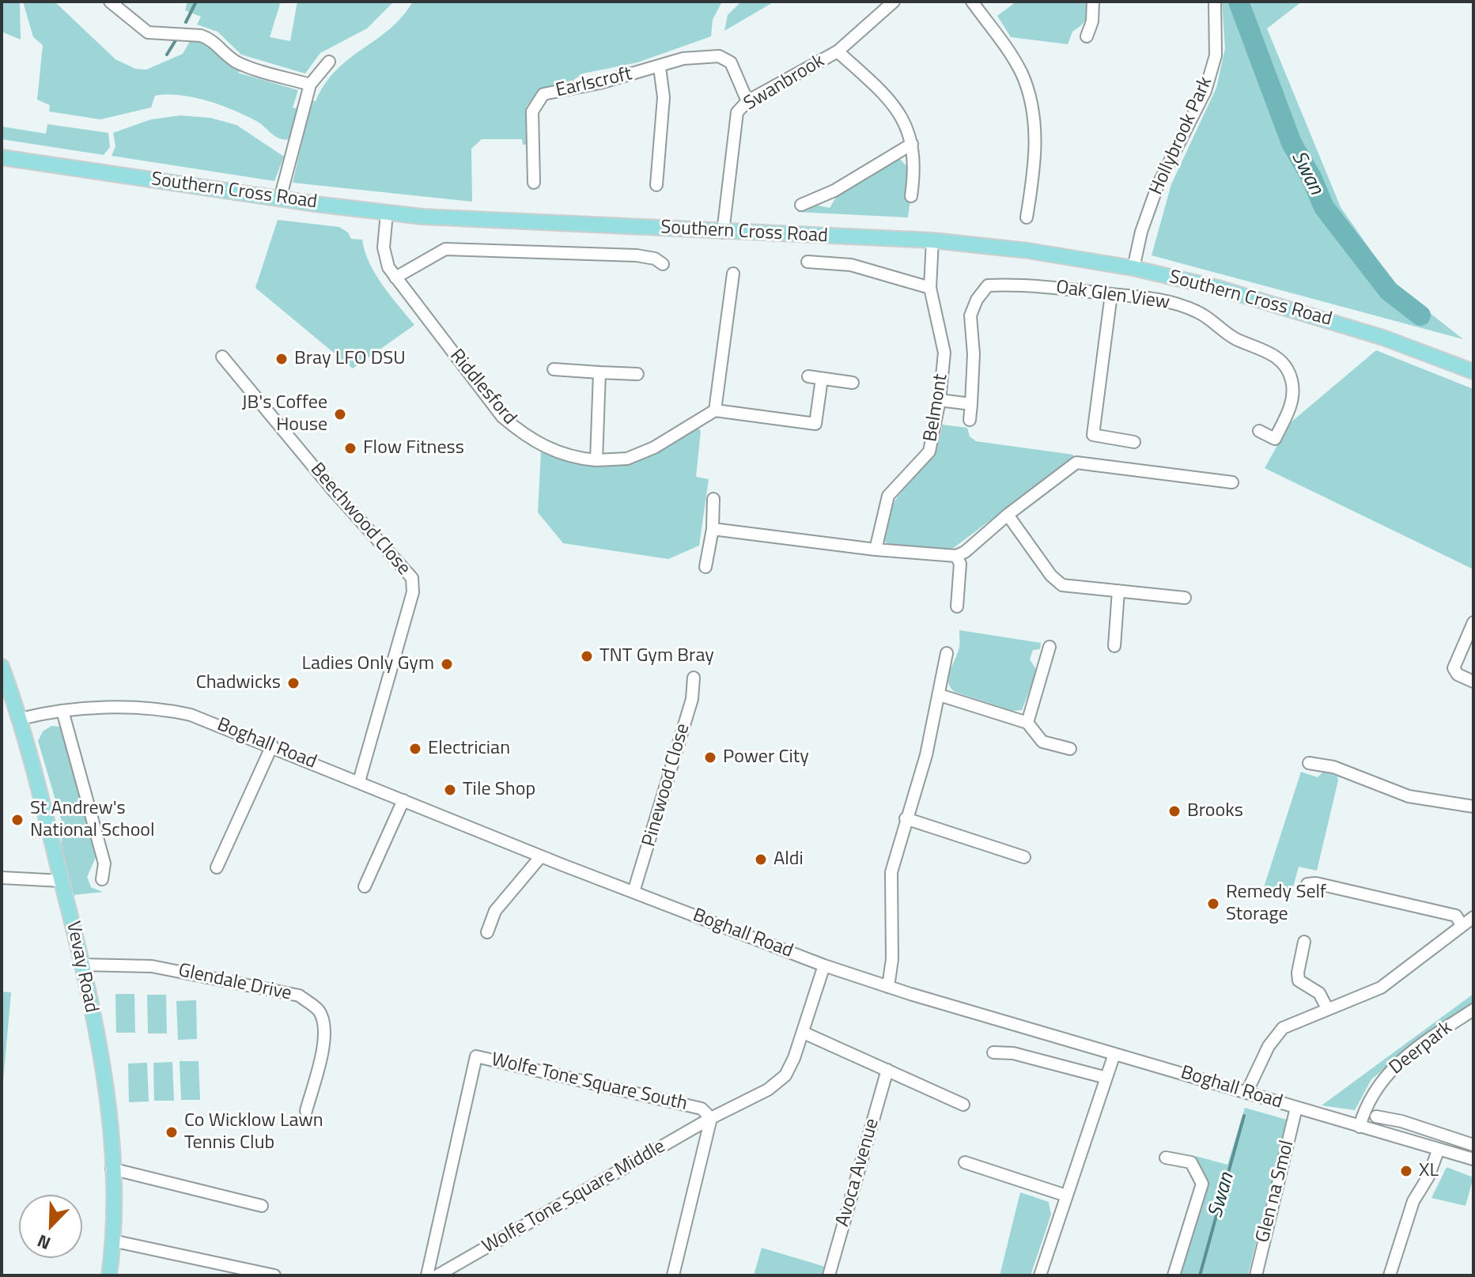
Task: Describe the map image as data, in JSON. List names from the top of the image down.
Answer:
{
  "streets": {
    "main road": ["Southern Cross Road", "Vevay Road"],
    "street": [
      "Earlscroft",
      "Swanbrook",
      "Hollybrook Park",
      "Oak Glen View",
      "Riddlesford",
      "Belmont",
      "Beechwood Close",
      "Boghall Road",
      "Pinewood Close",
      "Glendale Drive",
      "Deerpark",
      "Wolfe Tone Square South",
      "Avoca Avenue",
      "Glen na Smol",
      "Wolfe Tone Square Middle"
    ]
  },
  "crossings": [
    ["Earlscroft", "Swanbrook"],
    ["Swanbrook", "Southern Cross Road"],
    ["Hollybrook Park", "Southern Cross Road"],
    ["Southern Cross Road", "Riddlesford"],
    ["Southern Cross Road", "Belmont"],
    ["Beechwood Close", "Boghall Road"],
    ["Boghall Road", "Pinewood Close"],
    ["Boghall Road", "Vevay Road"],
    ["Boghall Road", "Deerpark"],
    ["Boghall Road", "Glen na Smol"],
    ["Boghall Road", "Wolfe Tone Square Middle"],
    ["Vevay Road", "Glendale Drive"],
    ["Wolfe Tone Square South", "Wolfe Tone Square Middle"]
  ],
  "water": ["Swan"],
  "places": [
    "Bray LFO DSU",
    "JB's Coffee House",
    "Flow Fitness",
    "TNT Gym Bray",
    "Ladies Only Gym",
    "Chadwicks",
    "Electrician",
    "Power City",
    "Tile Shop",
    "Brooks",
    "St Andrew's National School",
    "Aldi",
    "Remedy Self Storage",
    "Co Wicklow Lawn Tennis Club",
    "XL"
  ],
  "north": "bottom left"
}
